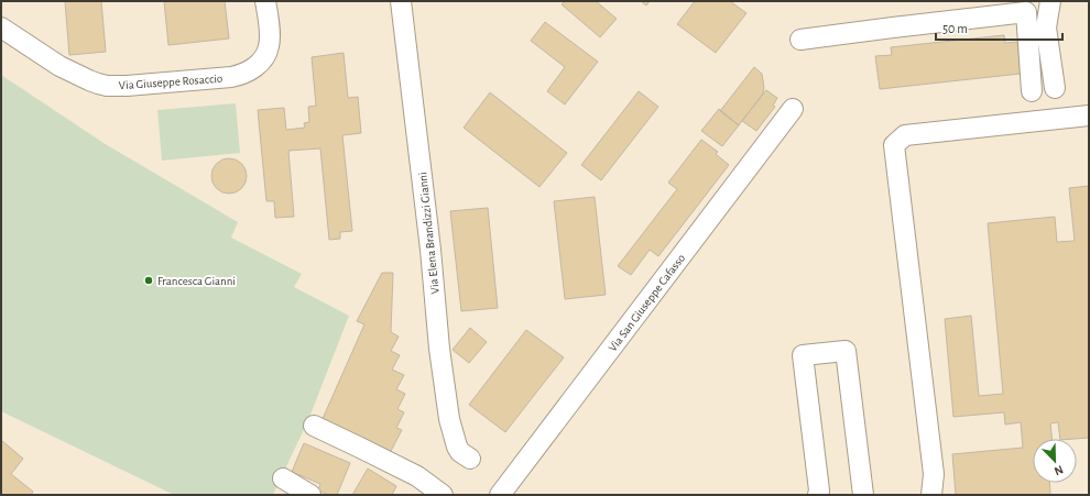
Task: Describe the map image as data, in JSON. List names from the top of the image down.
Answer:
{
  "streets": {
    "street": ["Via Giuseppe Rosaccio", "Via Elena Brandizzi Gianni", "Via San Giuseppe Cafasso"]
  },
  "places": ["Francesca Gianni"],
  "scale_bar": "50 m",
  "north": "bottom right"
}
